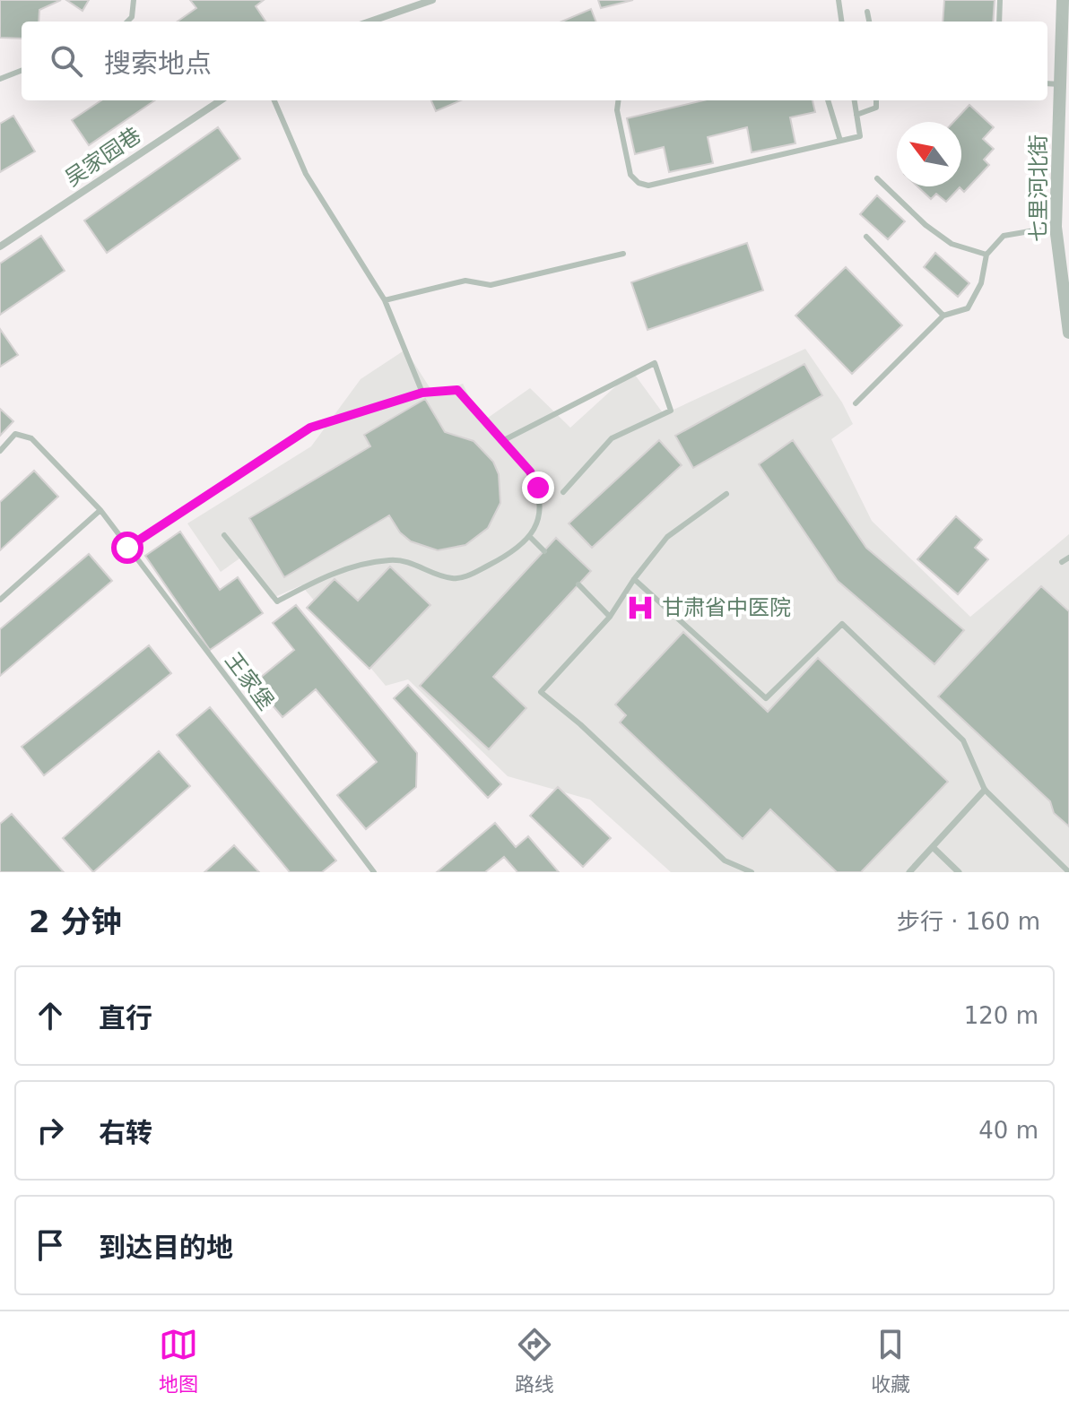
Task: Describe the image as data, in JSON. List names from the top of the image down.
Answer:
{
  "streets": {
    "street": ["吴家园巷", "七里河北街"],
    "lane": ["王家堡"]
  },
  "places": {
    "hospital": ["甘肃省中医院"]
  },
  "north": "top left",
  "page": {
    "search": "搜索地点",
    "heading": ["2 分钟", "步行 · 160 m"],
    "list": [
      ["直行", "120 m"],
      ["右转", "40 m"],
      "到达目的地"
    ],
    "nav": ["地图", "路线", "收藏"]
  }
}
